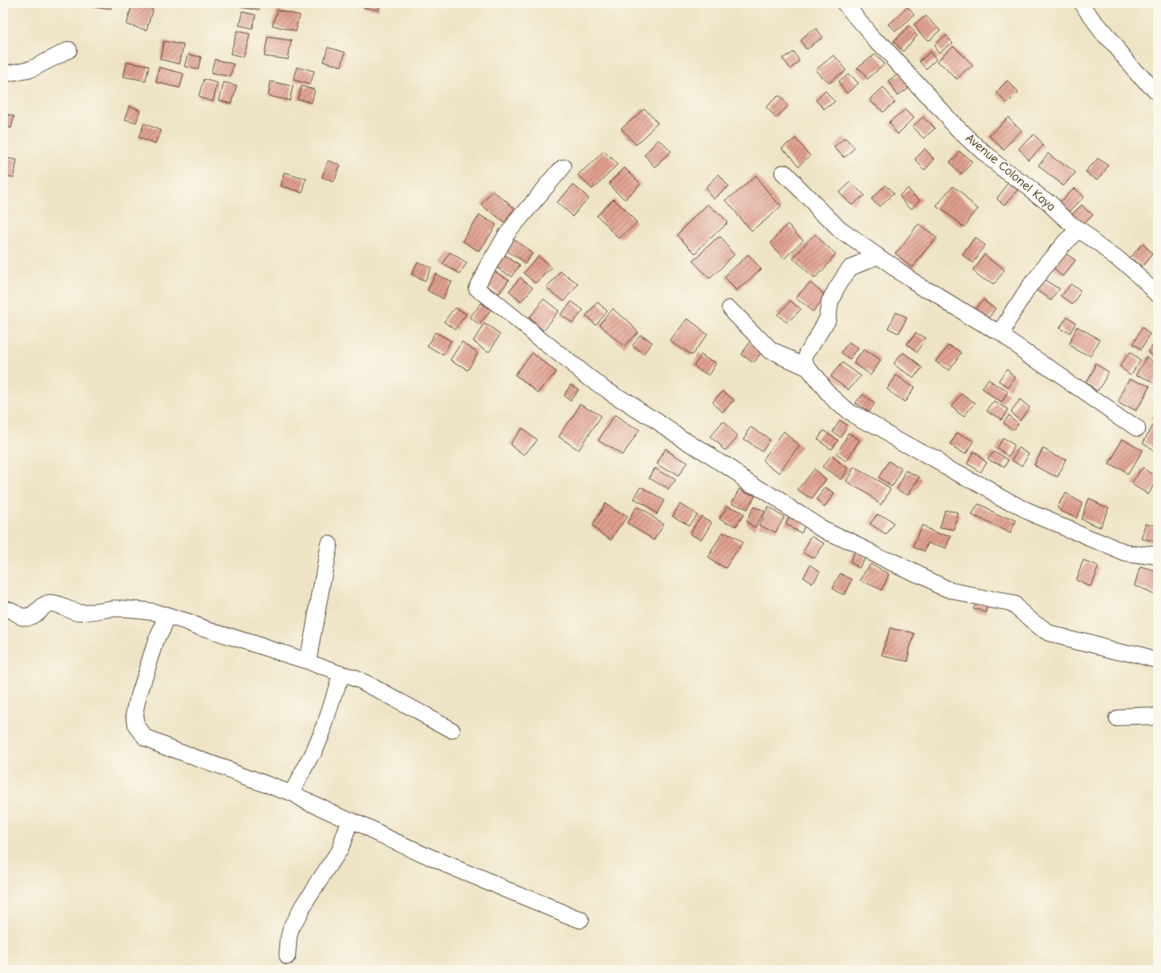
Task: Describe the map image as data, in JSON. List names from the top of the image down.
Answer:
{
  "streets": {
    "street": ["Avenue Colonel Kaya"]
  }
}
